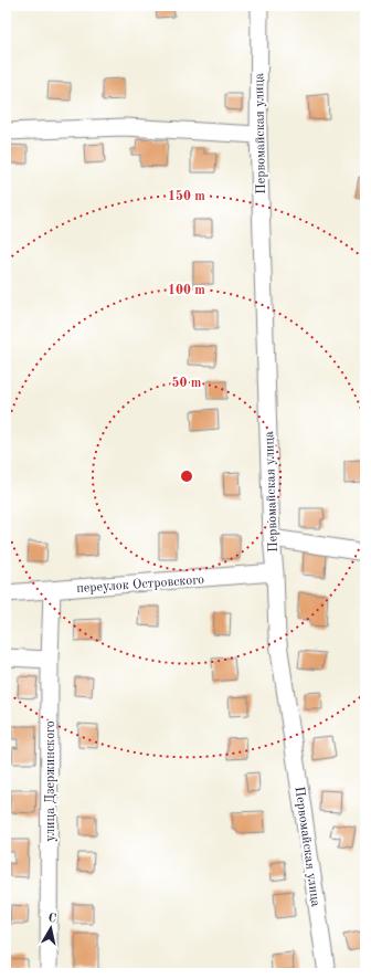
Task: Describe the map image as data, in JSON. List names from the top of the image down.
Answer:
{
  "streets": {
    "street": ["Первомайская улица", "переулок Островского", "улица Дзержинского"]
  },
  "crossings": [
    ["Первомайская улица", "переулок Островского"],
    ["переулок Островского", "улица Дзержинского"]
  ],
  "north": "top",
  "rings": ["150 m", "100 m", "50 m"]
}
